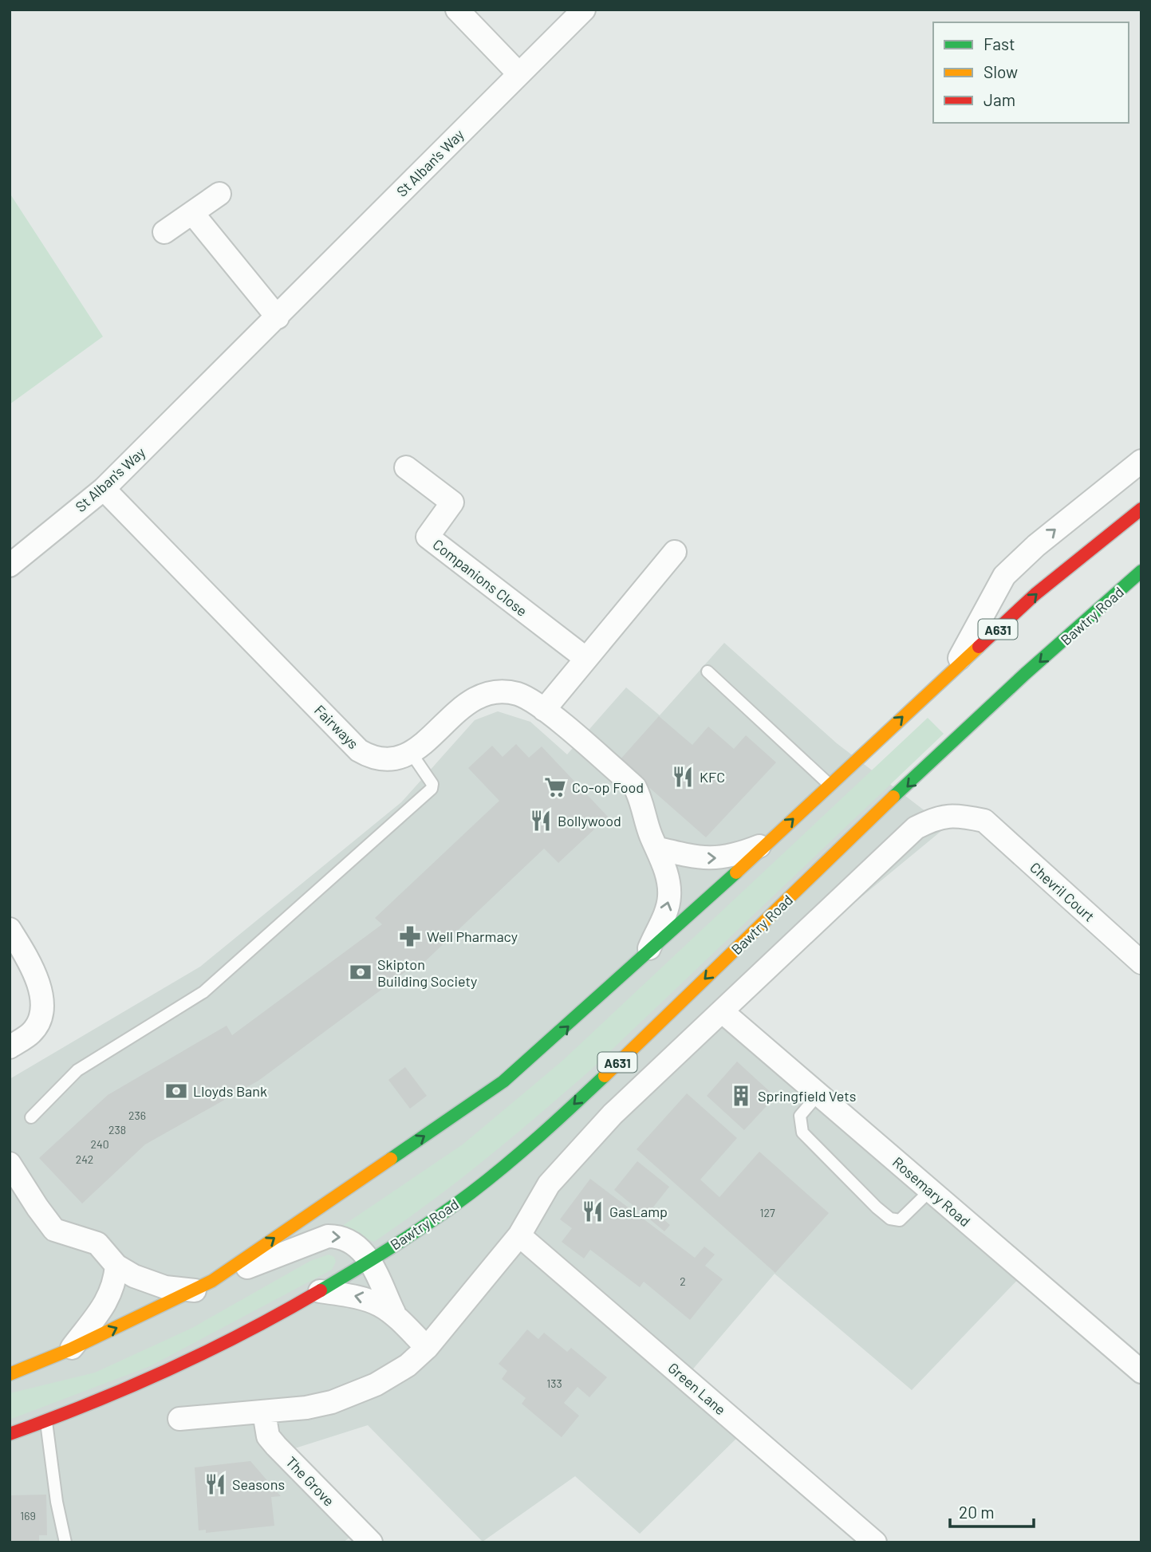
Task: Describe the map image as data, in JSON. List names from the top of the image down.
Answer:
{
  "streets": {
    "main road": ["Bawtry Road", "A631"],
    "street": [
      "St Alban's Way",
      "Companions Close",
      "Fairways",
      "Chevril Court",
      "Rosemary Road",
      "Green Lane",
      "The Grove"
    ]
  },
  "crossings": [
    ["St Alban's Way", "Fairways"],
    ["Chevril Court", "Rosemary Road"]
  ],
  "places": {
    "restaurant": [
      "KFC",
      "Bollywood",
      "GasLamp",
      "Seasons"
    ],
    "supermarket": ["Co-op Food"],
    "pharmacy": ["Well Pharmacy"],
    "bank": ["Skipton Building Society", "Lloyds Bank"],
    "building": ["Springfield Vets"]
  },
  "house_numbers": [
    "236",
    "238",
    "240",
    "242",
    "127",
    "2",
    "133",
    "169"
  ],
  "legend": ["Fast", "Slow", "Jam"],
  "scale_bar": "20 m"
}
